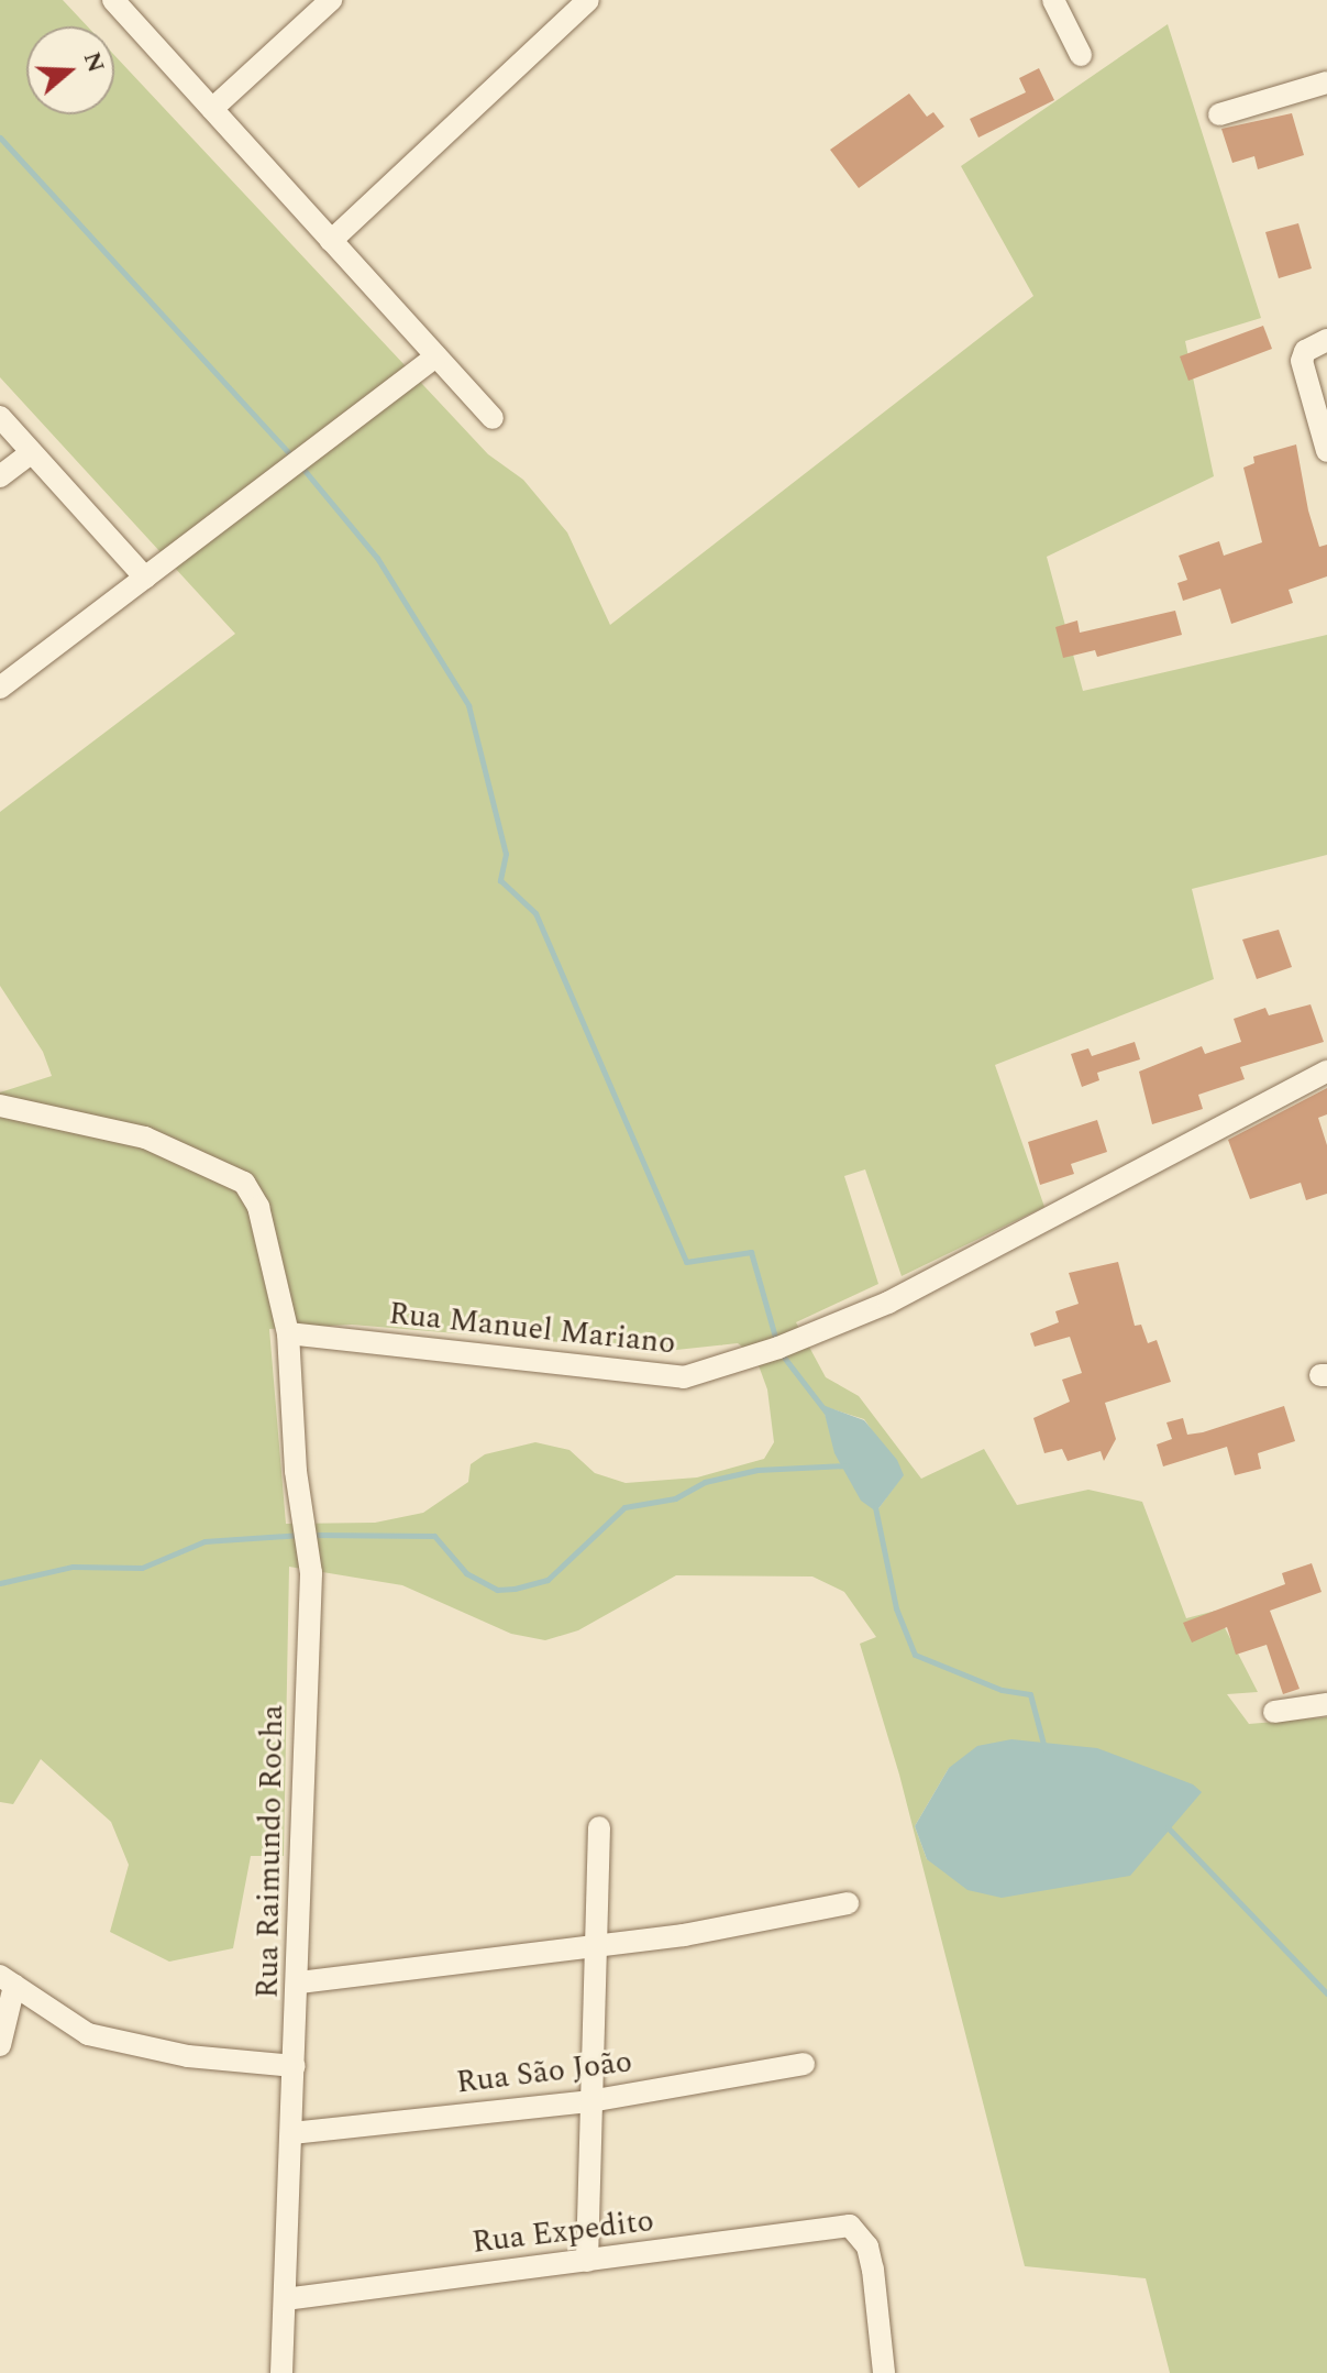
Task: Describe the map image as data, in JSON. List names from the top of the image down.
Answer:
{
  "streets": {
    "street": [
      "Rua Manuel Mariano",
      "Rua Raimundo Rocha",
      "Rua São João",
      "Rua Expedito"
    ]
  },
  "crossings": [
    ["Rua Manuel Mariano", "Rua Raimundo Rocha"],
    ["Rua Raimundo Rocha", "Rua São João"],
    ["Rua Raimundo Rocha", "Rua Expedito"]
  ],
  "north": "right"
}
